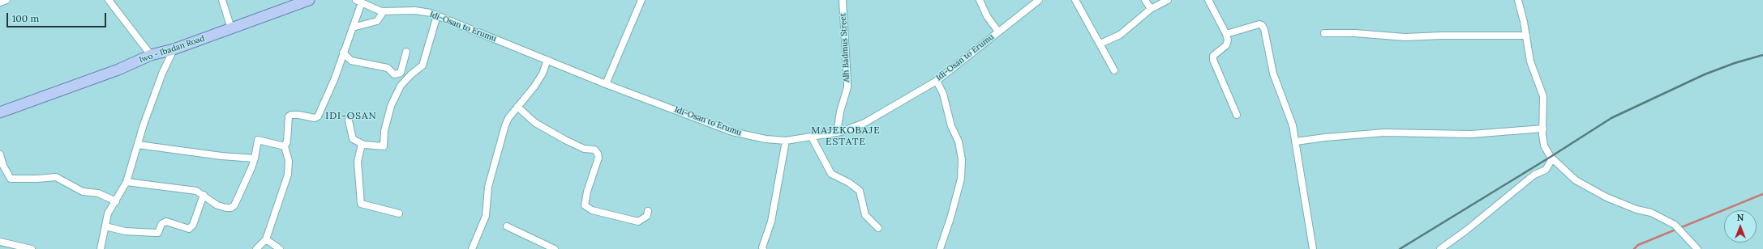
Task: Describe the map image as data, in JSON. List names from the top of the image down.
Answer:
{
  "streets": {
    "main road": ["Iwo - Ibadan Road"],
    "street": ["Idi-Osan to Erumu", "Alh Badmus Street"]
  },
  "crossings": [
    ["Idi-Osan to Erumu", "Alh Badmus Street"]
  ],
  "districts": ["IDI-OSAN", "MAJEKOBAJE ESTATE"],
  "scale_bar": "100 m",
  "north": "top"
}
